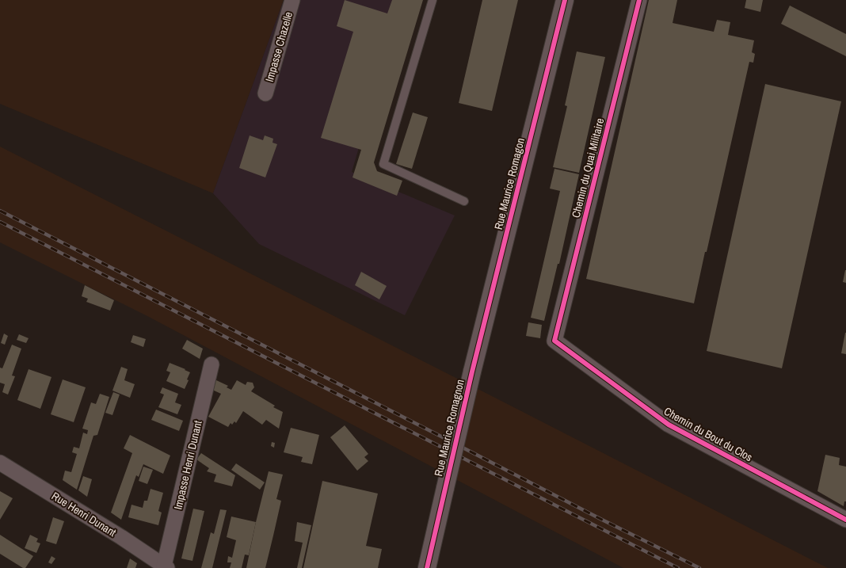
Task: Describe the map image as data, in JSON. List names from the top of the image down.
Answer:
{
  "streets": {
    "street": [
      "Impasse Chazelle",
      "Chemin du Quai Militaire",
      "Rue Maurice Romagon",
      "Rue Maurice Romagnon",
      "Chemin du Bout du Clos",
      "Impasse Henri Dunant",
      "Rue Henri Dunant"
    ]
  },
  "crossings": [
    ["Chemin du Quai Militaire", "Chemin du Bout du Clos"],
    ["Rue Maurice Romagon", "Rue Maurice Romagnon"],
    ["Impasse Henri Dunant", "Rue Henri Dunant"]
  ]
}
